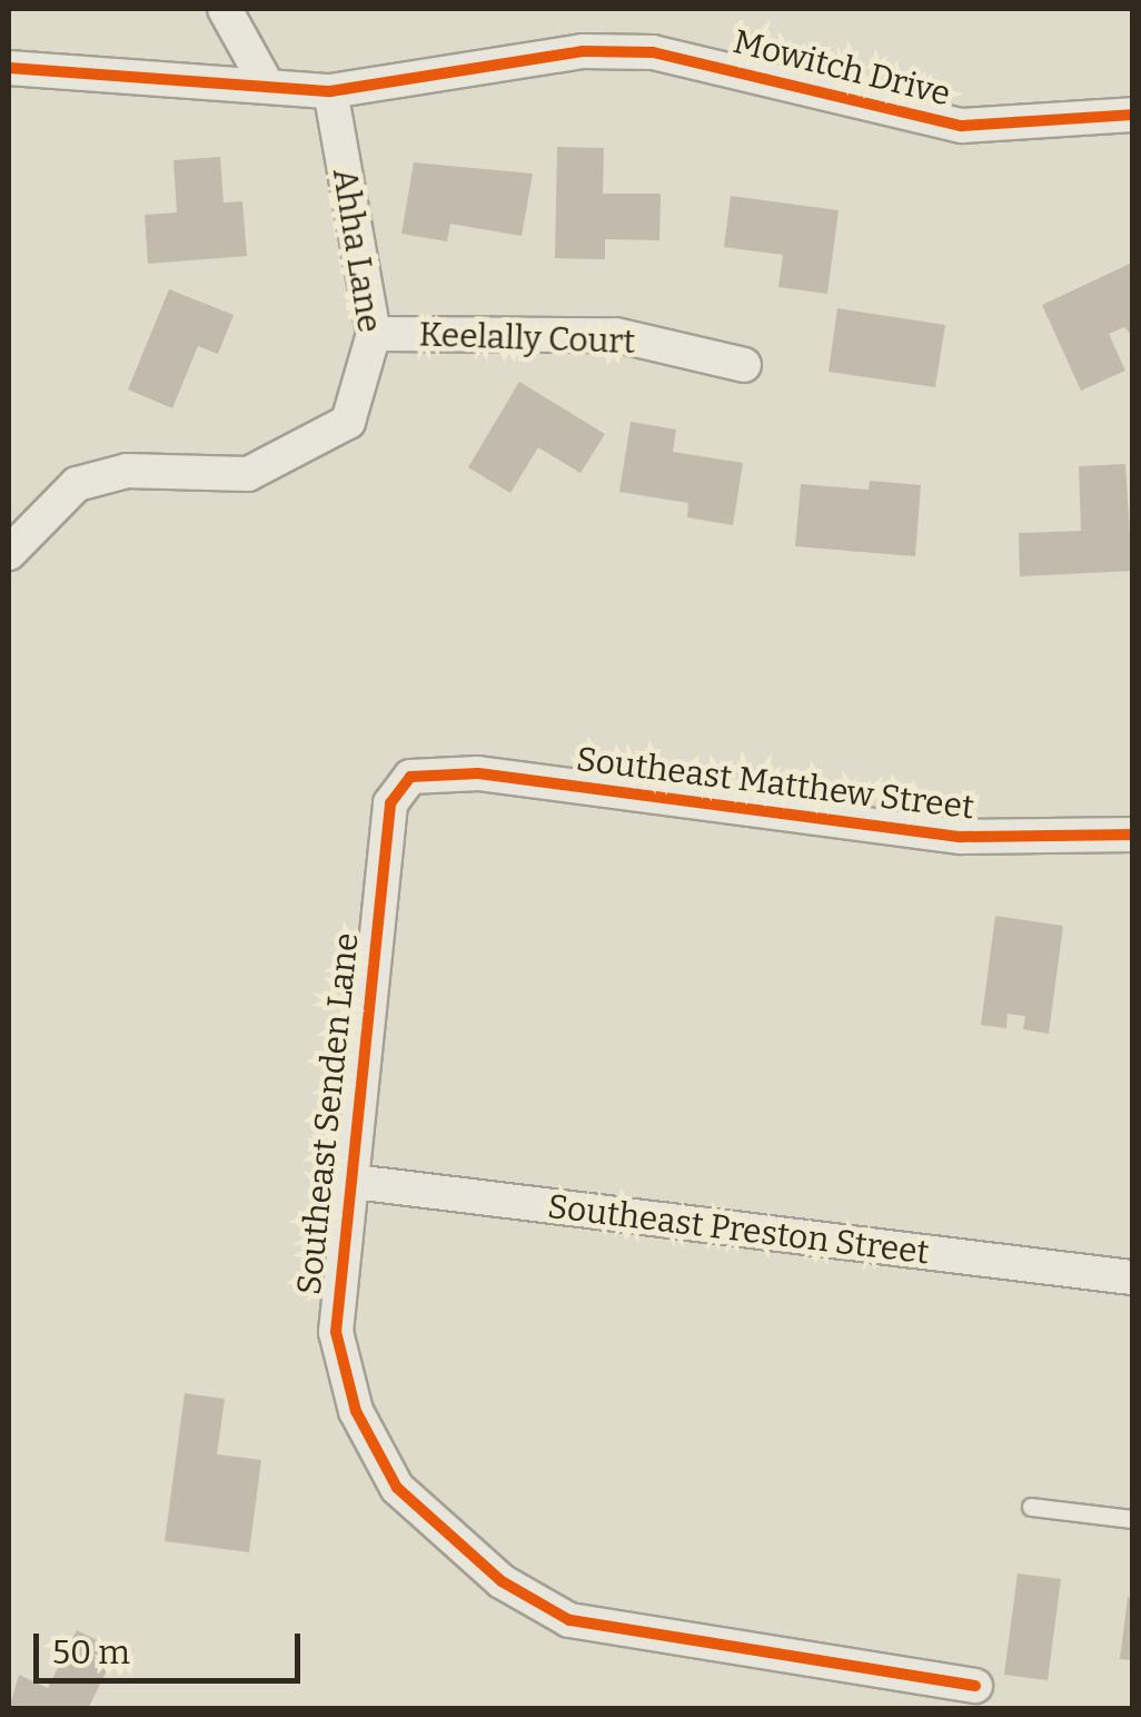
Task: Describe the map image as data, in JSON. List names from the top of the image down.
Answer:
{
  "streets": {
    "street": [
      "Mowitch Drive",
      "Ahha Lane",
      "Keelally Court",
      "Southeast Matthew Street",
      "Southeast Senden Lane",
      "Southeast Preston Street"
    ]
  },
  "crossings": [
    ["Mowitch Drive", "Ahha Lane"],
    ["Ahha Lane", "Keelally Court"],
    ["Southeast Matthew Street", "Southeast Senden Lane"],
    ["Southeast Senden Lane", "Southeast Preston Street"]
  ],
  "scale_bar": "50 m"
}
